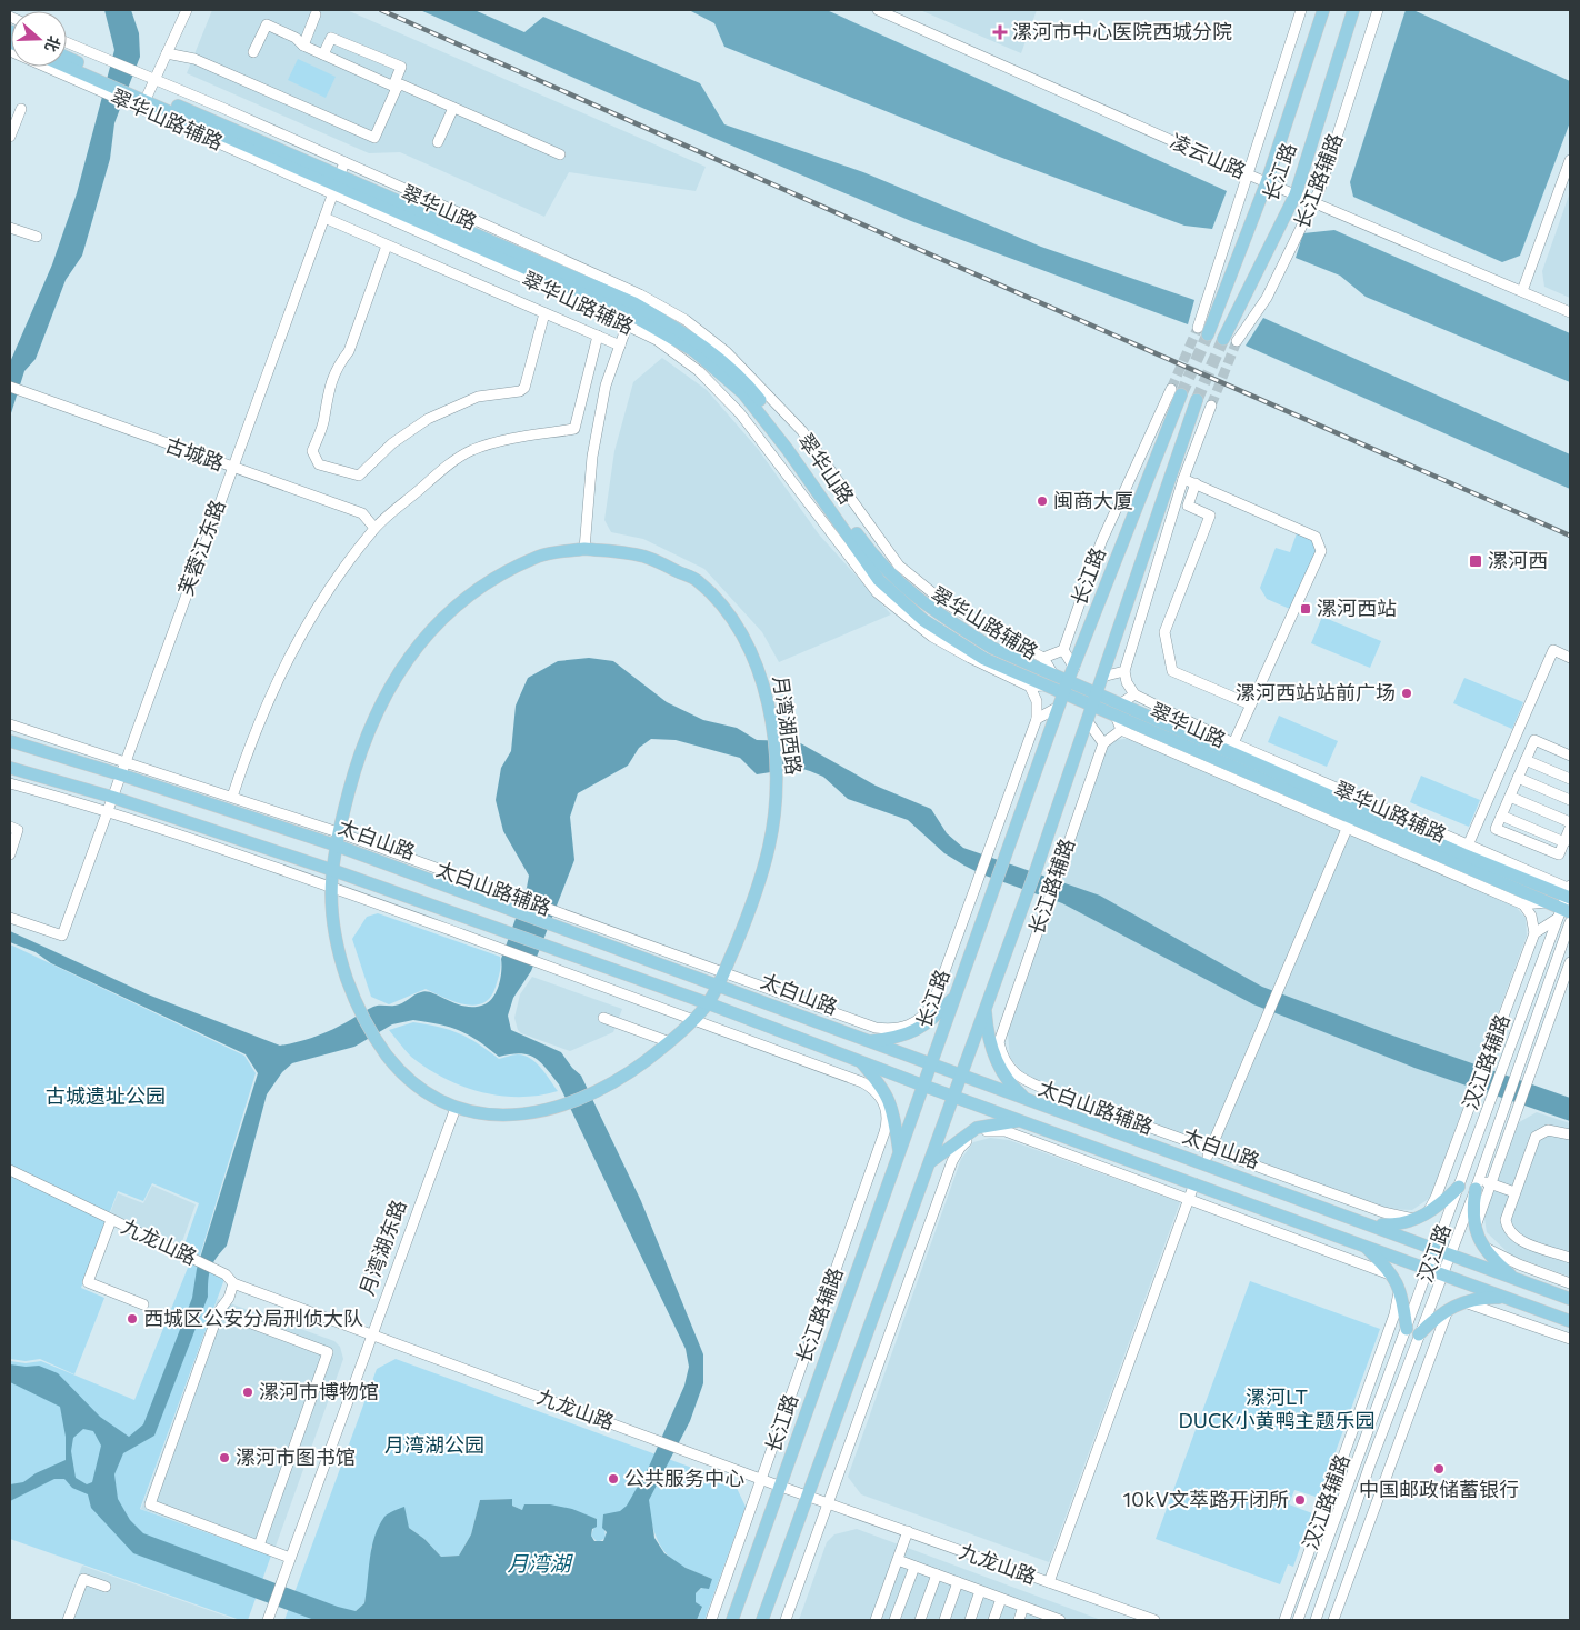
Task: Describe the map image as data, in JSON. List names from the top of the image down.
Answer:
{
  "streets": {
    "main road": [
      "长江路",
      "翠华山路",
      "月湾湖西路",
      "太白山路"
    ],
    "street": [
      "翠华山路辅路",
      "凌云山路",
      "长江路辅路",
      "古城路",
      "芙蓉江东路",
      "太白山路辅路",
      "汉江路辅路",
      "九龙山路",
      "月湾湖东路",
      "汉江路"
    ]
  },
  "crossings": [
    ["翠华山路辅路", "翠华山路"],
    ["翠华山路辅路", "芙蓉江东路"],
    ["翠华山路辅路", "汉江路"],
    ["凌云山路", "长江路"],
    ["凌云山路", "长江路辅路"],
    ["长江路", "翠华山路"],
    ["长江路", "太白山路"],
    ["长江路", "九龙山路"],
    ["长江路辅路", "太白山路辅路"],
    ["长江路辅路", "九龙山路"],
    ["翠华山路", "芙蓉江东路"],
    ["翠华山路", "汉江路"],
    ["古城路", "芙蓉江东路"],
    ["芙蓉江东路", "太白山路"],
    ["芙蓉江东路", "太白山路辅路"],
    ["月湾湖西路", "太白山路"],
    ["月湾湖西路", "太白山路辅路"],
    ["太白山路", "太白山路辅路"],
    ["太白山路", "汉江路"],
    ["太白山路辅路", "汉江路辅路"],
    ["九龙山路", "月湾湖东路"]
  ],
  "water": ["月湾湖"],
  "parks": ["古城遗址公园", "漯河LT DUCK小黄鸭主题乐园", "月湾湖公园"],
  "places": {
    "health": ["漯河市中心医院西城分院"],
    "other": [
      "闽商大厦",
      "漯河西站站前广场",
      "西城区公安分局刑侦大队",
      "漯河市博物馆",
      "漯河市图书馆",
      "中国邮政储蓄银行",
      "公共服务中心",
      "10kV文萃路开闭所"
    ],
    "transit": ["漯河西", "漯河西站"]
  },
  "north": "right"
}
